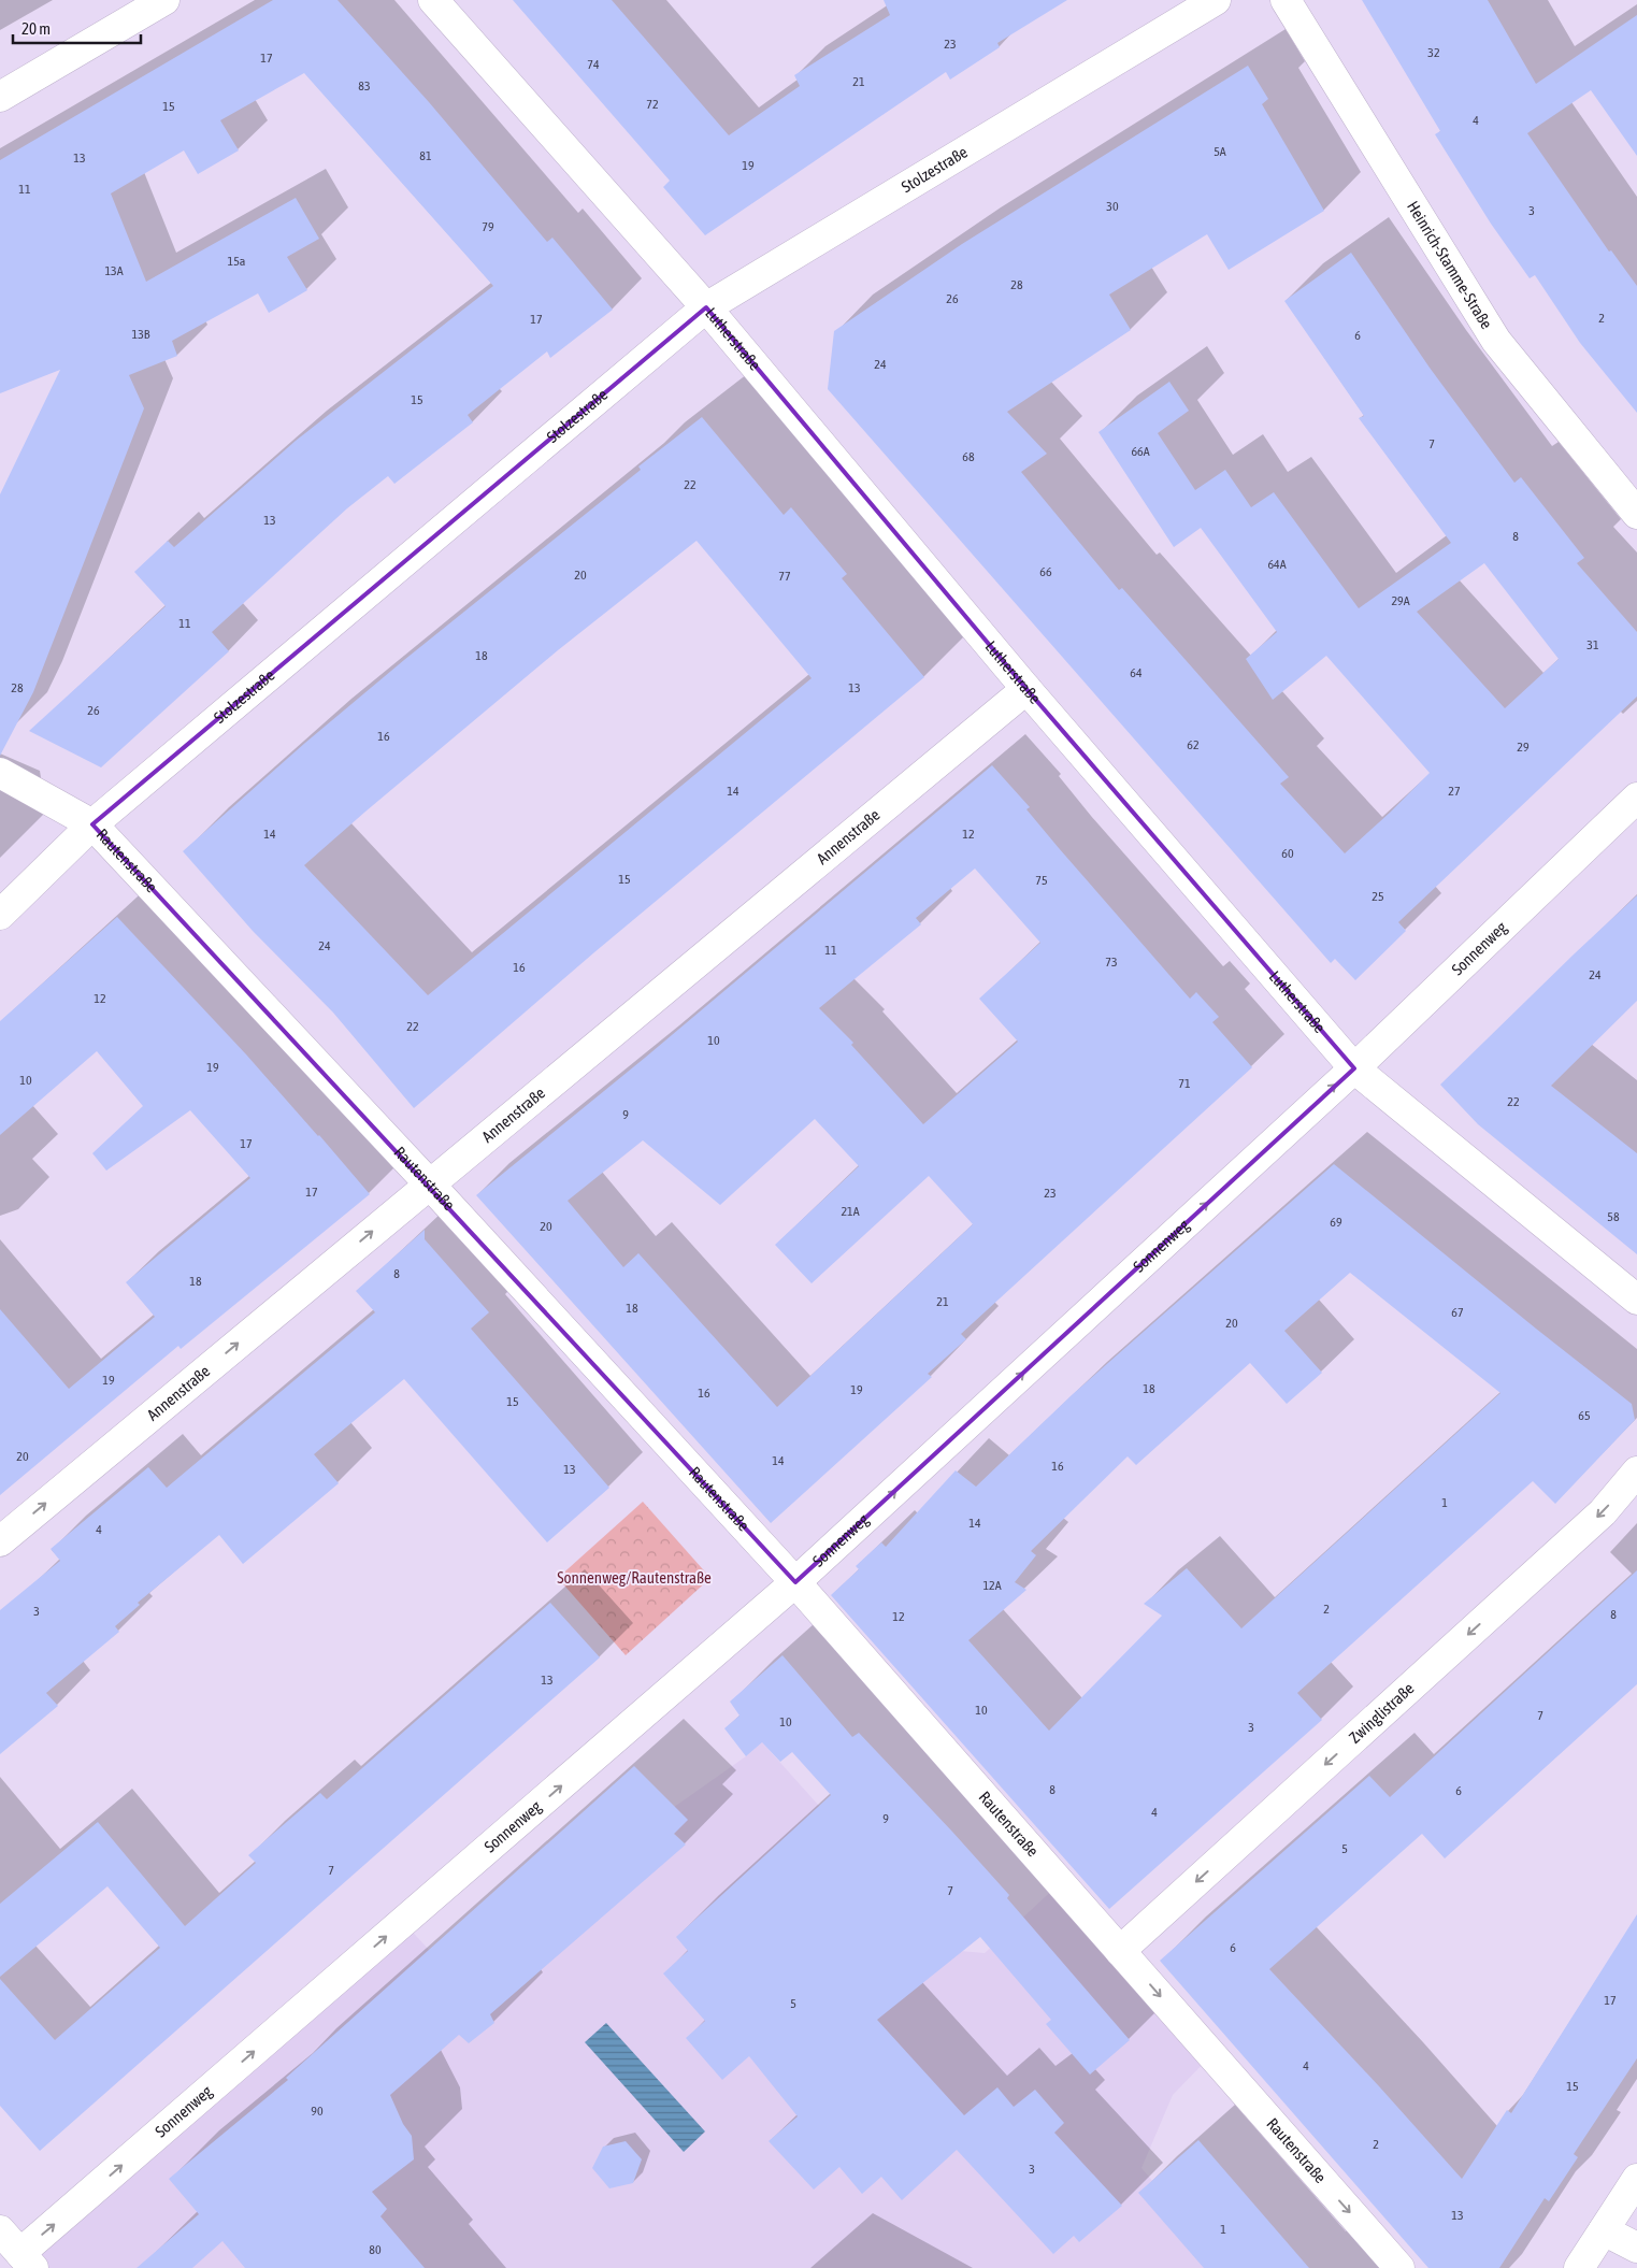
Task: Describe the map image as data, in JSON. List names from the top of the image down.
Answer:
{
  "streets": {
    "street": [
      "Stolzestraße",
      "Heinrich-Stamme-Straße",
      "Lutherstraße",
      "Annenstraße",
      "Rautenstraße",
      "Sonnenweg",
      "Zwinglistraße"
    ]
  },
  "crossings": [
    ["Stolzestraße", "Lutherstraße"],
    ["Stolzestraße", "Rautenstraße"],
    ["Lutherstraße", "Annenstraße"],
    ["Lutherstraße", "Sonnenweg"],
    ["Annenstraße", "Rautenstraße"],
    ["Rautenstraße", "Sonnenweg"],
    ["Rautenstraße", "Zwinglistraße"]
  ],
  "one_way": ["Annenstraße", "Sonnenweg", "Zwinglistraße"],
  "parks": ["Sonnenweg/Rautenstraße"],
  "house_numbers": [
    "23",
    "32",
    "17",
    "74",
    "21",
    "83",
    "72",
    "15",
    "4",
    "5A",
    "81",
    "13",
    "19",
    "11",
    "30",
    "3",
    "79",
    "15a",
    "13A",
    "28",
    "26",
    "2",
    "17",
    "13B",
    "6",
    "24",
    "15",
    "7",
    "66A",
    "68",
    "22",
    "13",
    "8",
    "64A",
    "66",
    "20",
    "77",
    "29A",
    "11",
    "31",
    "18",
    "64",
    "28",
    "13",
    "26",
    "16",
    "62",
    "29",
    "14",
    "27",
    "14",
    "12",
    "60",
    "15",
    "75",
    "25",
    "24",
    "11",
    "73",
    "16",
    "24",
    "12",
    "22",
    "10",
    "19",
    "10",
    "71",
    "22",
    "9",
    "17",
    "17",
    "23",
    "21A",
    "58",
    "69",
    "20",
    "8",
    "18",
    "21",
    "18",
    "67",
    "20",
    "19",
    "18",
    "19",
    "16",
    "15",
    "65",
    "20",
    "14",
    "16",
    "13",
    "1",
    "14",
    "4",
    "12A",
    "2",
    "3",
    "8",
    "12",
    "13",
    "10",
    "7",
    "10",
    "3",
    "8",
    "6",
    "4",
    "9",
    "5",
    "7",
    "7",
    "6",
    "17",
    "5",
    "4",
    "15",
    "90",
    "2",
    "3",
    "13",
    "1",
    "80"
  ],
  "scale_bar": "20 m"
}
